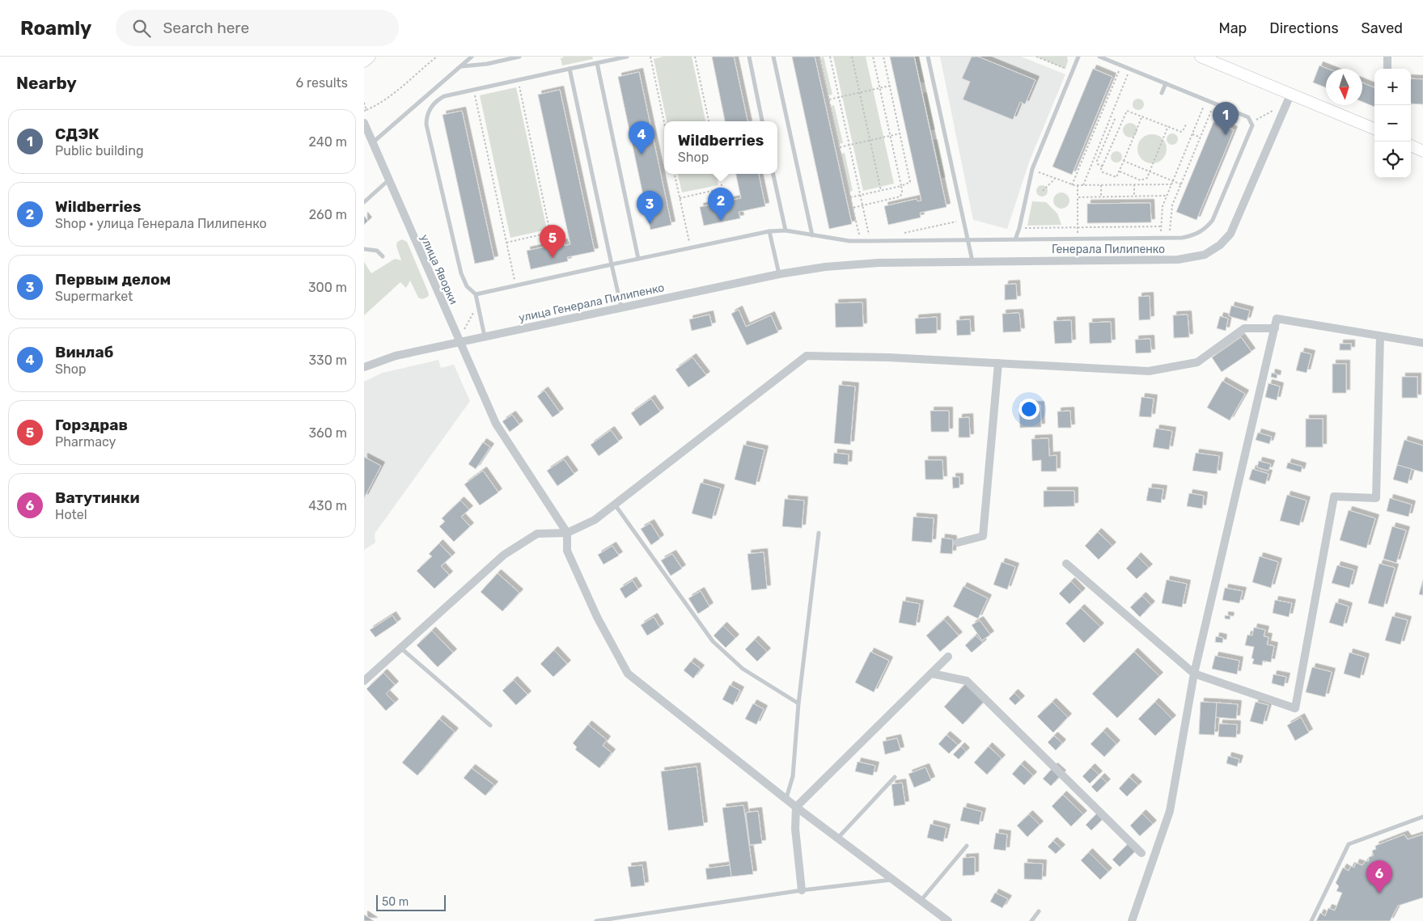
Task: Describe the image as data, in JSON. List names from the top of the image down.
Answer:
{
  "streets": {
    "street": ["Генерала Пилипенко", "улица Яворки", "улица Генерала Пилипенко"]
  },
  "crossings": [
    ["Генерала Пилипенко", "улица Генерала Пилипенко"],
    ["улица Яворки", "улица Генерала Пилипенко"]
  ],
  "scale_bar": "50 m",
  "north": "bottom",
  "page": {
    "header": "Roamly",
    "search": "Search here",
    "nav": ["Map", "Directions", "Saved"],
    "heading": ["Nearby", "6 results"],
    "map_buttons": ["+", "−"],
    "pins": [
      "1",
      "4",
      "2",
      "3",
      "5",
      "6"
    ],
    "list": [
      {
        "mark": "1",
        "name": "СДЭК",
        "note": "Public building",
        "value": "240 m"
      },
      {
        "mark": "2",
        "name": "Wildberries",
        "note": "Shop · улица Генерала Пилипенко",
        "value": "260 m"
      },
      {
        "mark": "3",
        "name": "Первым делом",
        "note": "Supermarket",
        "value": "300 m"
      },
      {
        "mark": "4",
        "name": "Винлаб",
        "note": "Shop",
        "value": "330 m"
      },
      {
        "mark": "5",
        "name": "Горздрав",
        "note": "Pharmacy",
        "value": "360 m"
      },
      {
        "mark": "6",
        "name": "Ватутинки",
        "note": "Hotel",
        "value": "430 m"
      }
    ],
    "popup": ["Wildberries", "Shop"],
    "scale": "50 m"
  }
}
